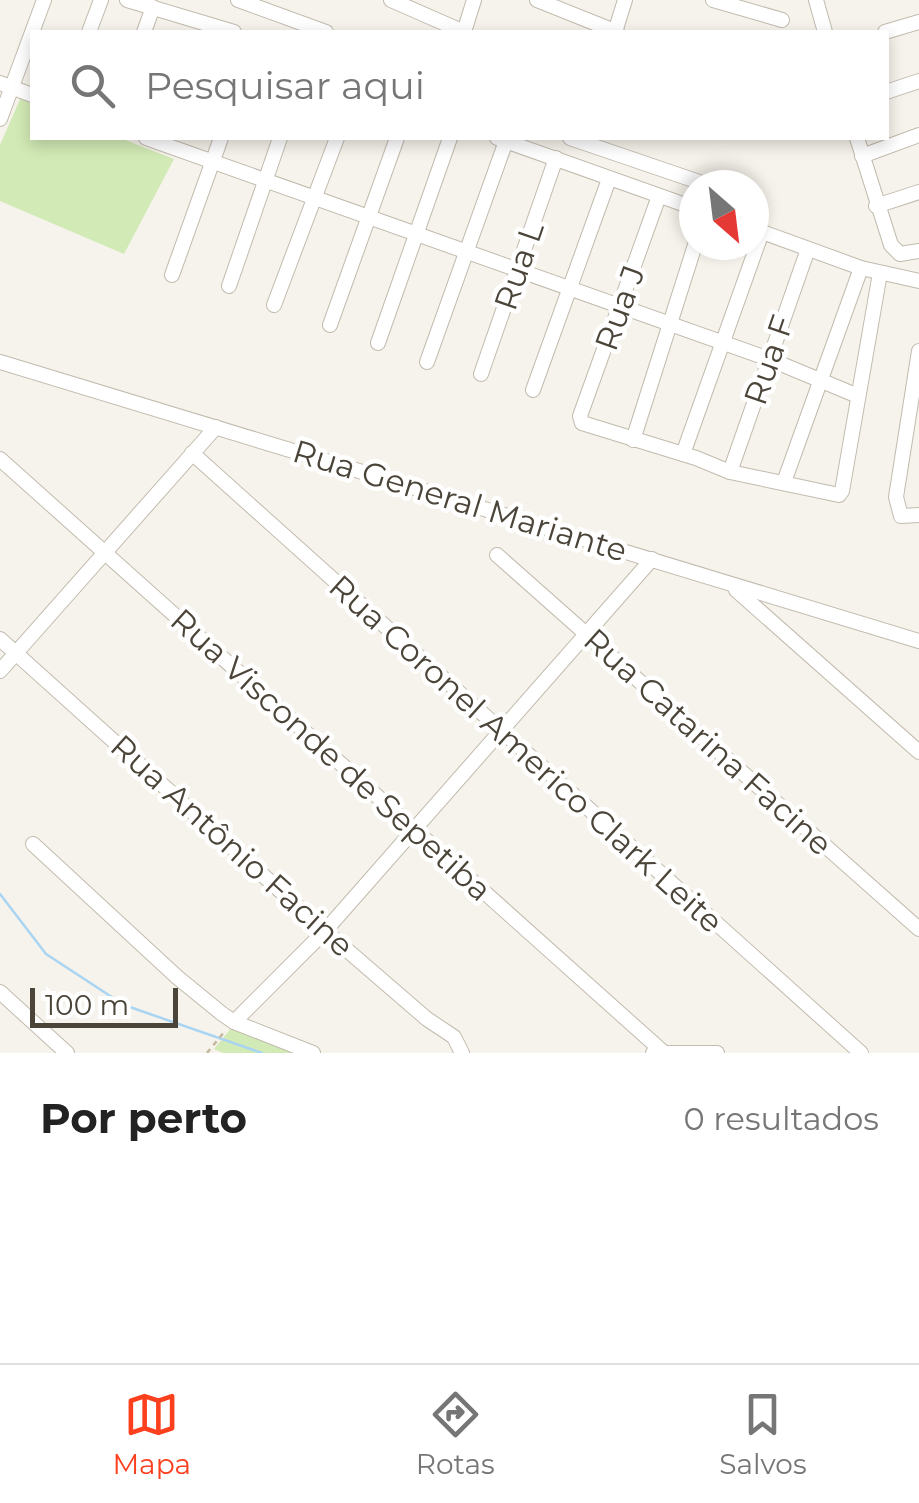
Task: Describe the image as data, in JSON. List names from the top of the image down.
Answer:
{
  "streets": {
    "street": [
      "Rua L",
      "Rua J",
      "Rua F",
      "Rua General Mariante",
      "Rua Catarina Facine",
      "Rua Coronel Americo Clark Leite",
      "Rua Visconde de Sepetiba",
      "Rua Antônio Facine"
    ]
  },
  "scale_bar": "100 m",
  "north": "bottom right",
  "page": {
    "search": "Pesquisar aqui",
    "scale": "100 m",
    "heading": ["Por perto", "0 resultados"],
    "nav": ["Mapa", "Rotas", "Salvos"]
  }
}
